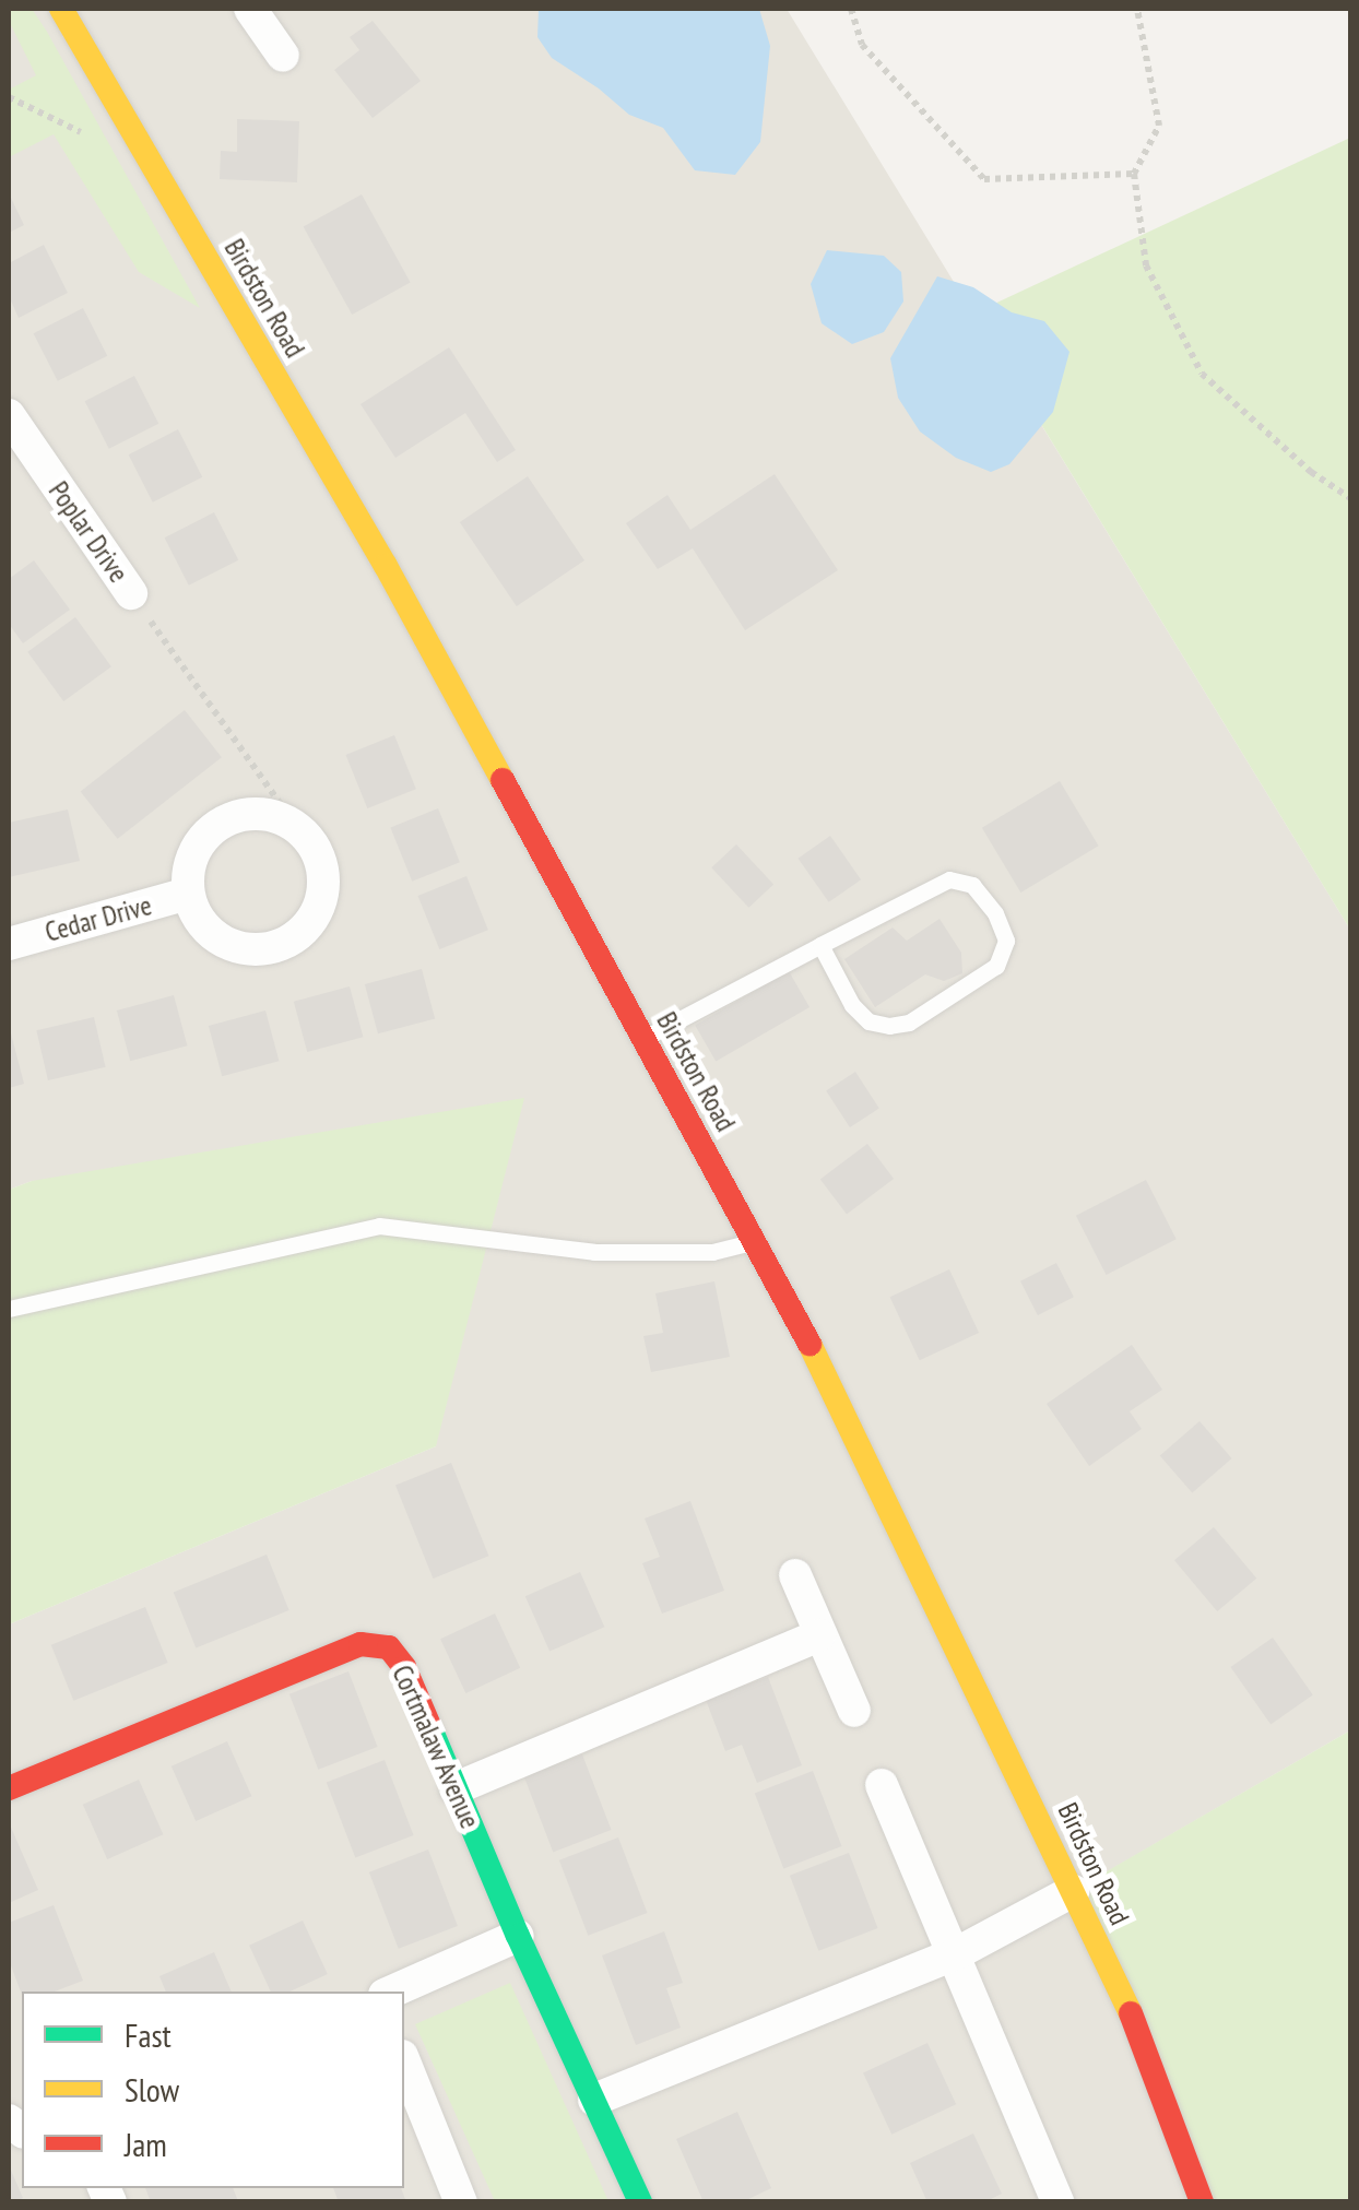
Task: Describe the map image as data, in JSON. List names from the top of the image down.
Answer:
{
  "streets": {
    "main road": ["Birdston Road", "Cortmalaw Avenue"],
    "street": ["Poplar Drive", "Cedar Drive"]
  },
  "legend": ["Fast", "Slow", "Jam"]
}
